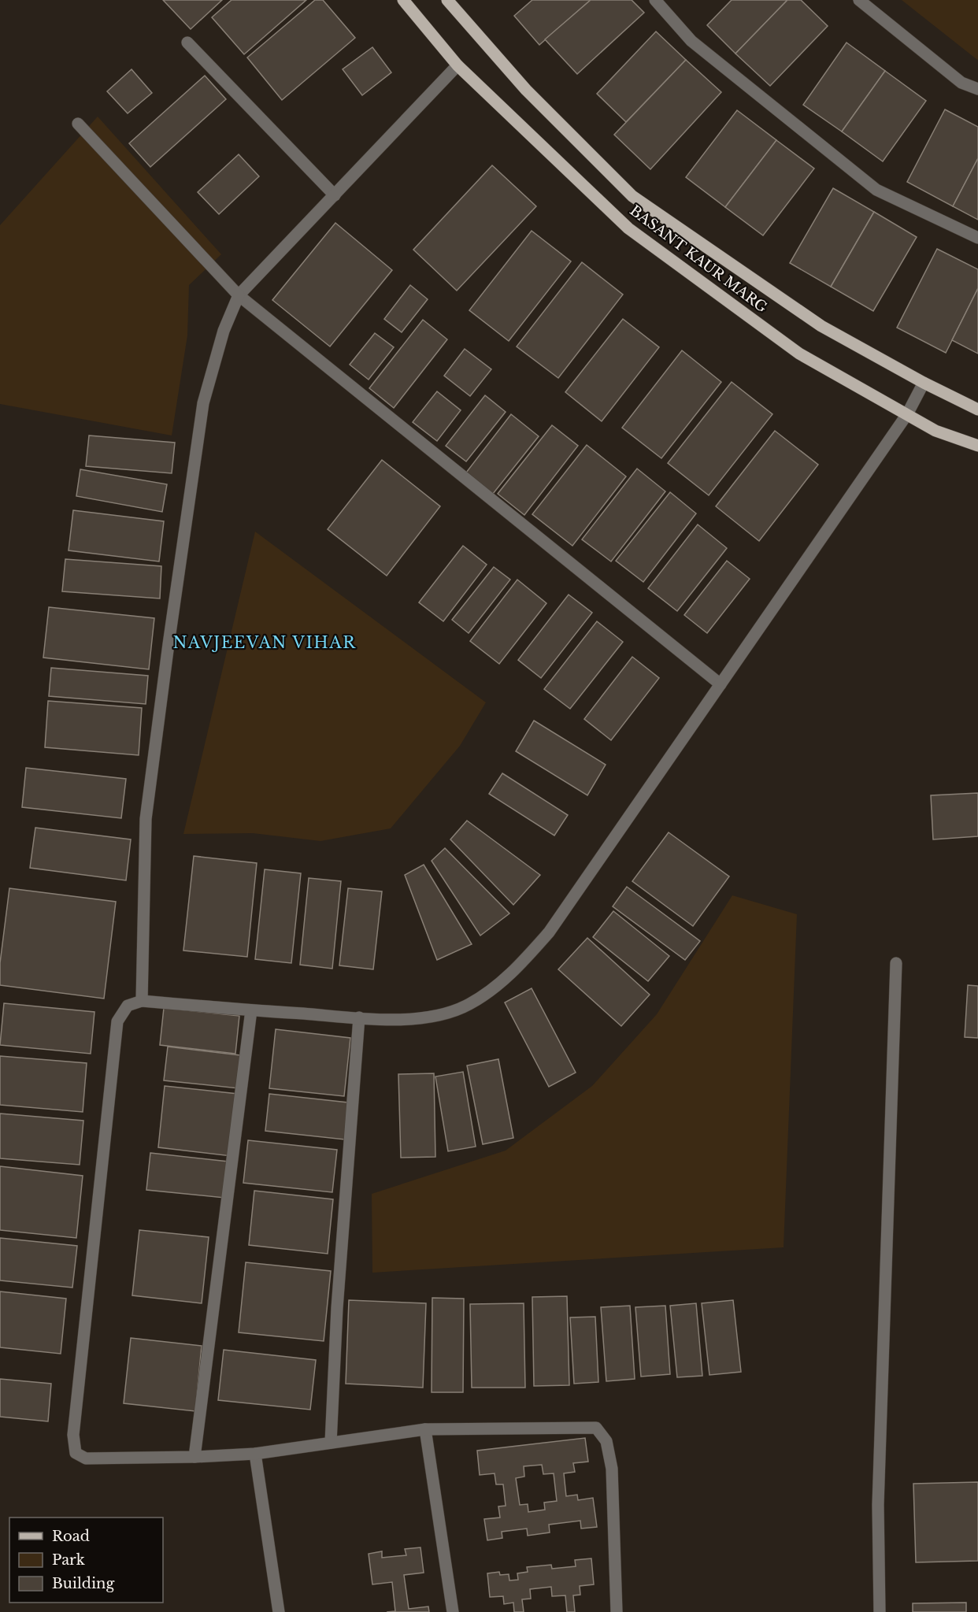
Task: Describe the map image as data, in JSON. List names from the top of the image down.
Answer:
{
  "streets": {
    "main road": ["BASANT KAUR MARG"]
  },
  "districts": ["NAVJEEVAN VIHAR"],
  "legend": ["Road", "Park", "Building"]
}
